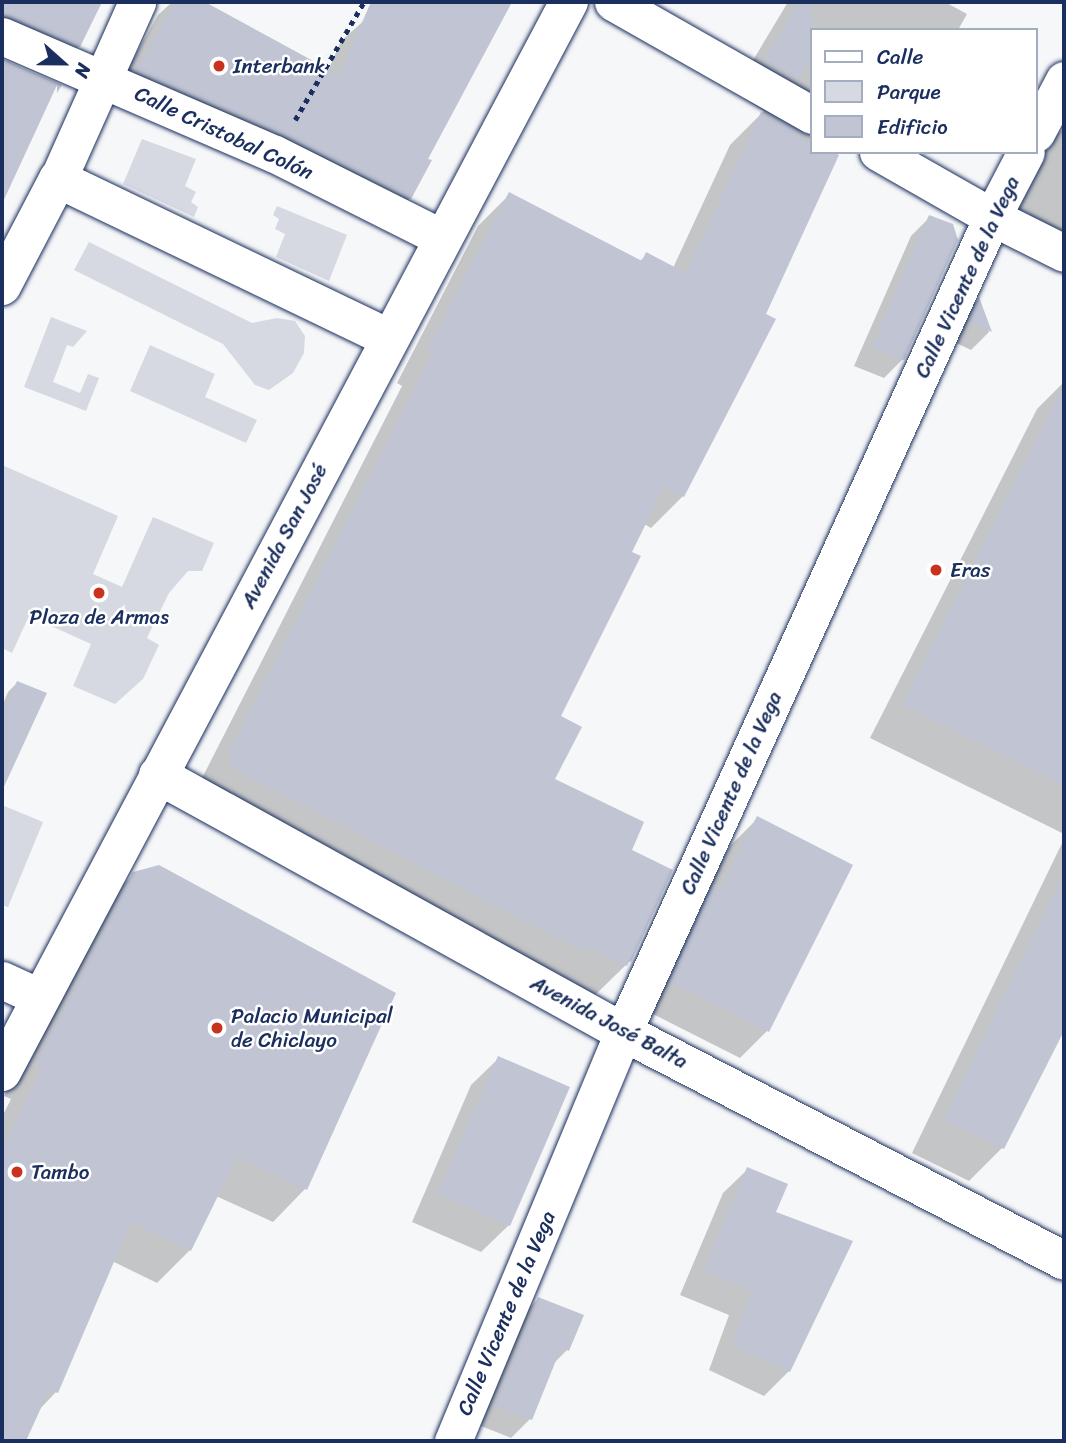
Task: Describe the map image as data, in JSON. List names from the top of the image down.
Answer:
{
  "streets": {
    "main road": ["Avenida San José", "Avenida José Balta"],
    "street": ["Calle Cristobal Colón", "Calle Vicente de la Vega"]
  },
  "crossings": [
    ["Calle Cristobal Colón", "Avenida San José"],
    ["Calle Vicente de la Vega", "Avenida José Balta"],
    ["Avenida San José", "Avenida José Balta"]
  ],
  "places": [
    "Interbank",
    "Eras",
    "Plaza de Armas",
    "Palacio Municipal de Chiclayo",
    "Tambo"
  ],
  "legend": ["Calle", "Parque", "Edificio"],
  "north": "right"
}
